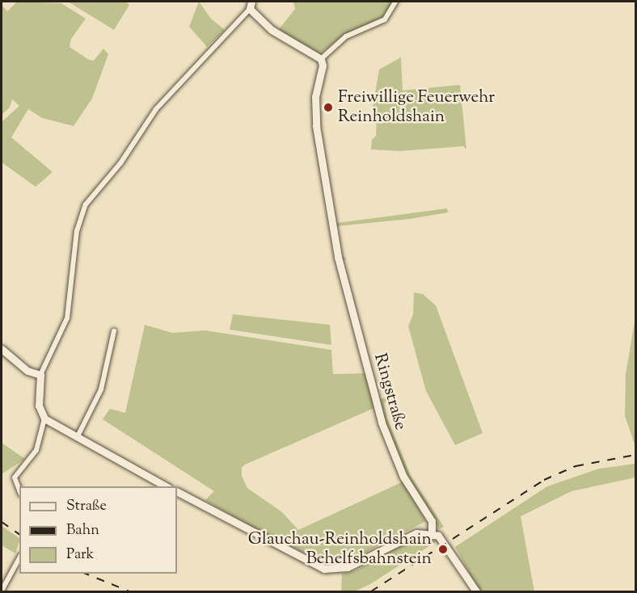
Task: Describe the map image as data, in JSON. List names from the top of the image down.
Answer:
{
  "streets": {
    "street": ["Ringstraße"]
  },
  "places": ["Freiwillige Feuerwehr Reinholdshain", "Glauchau-Reinholdshain Behelfsbahnstein"],
  "legend": ["Straße", "Bahn", "Park"]
}
